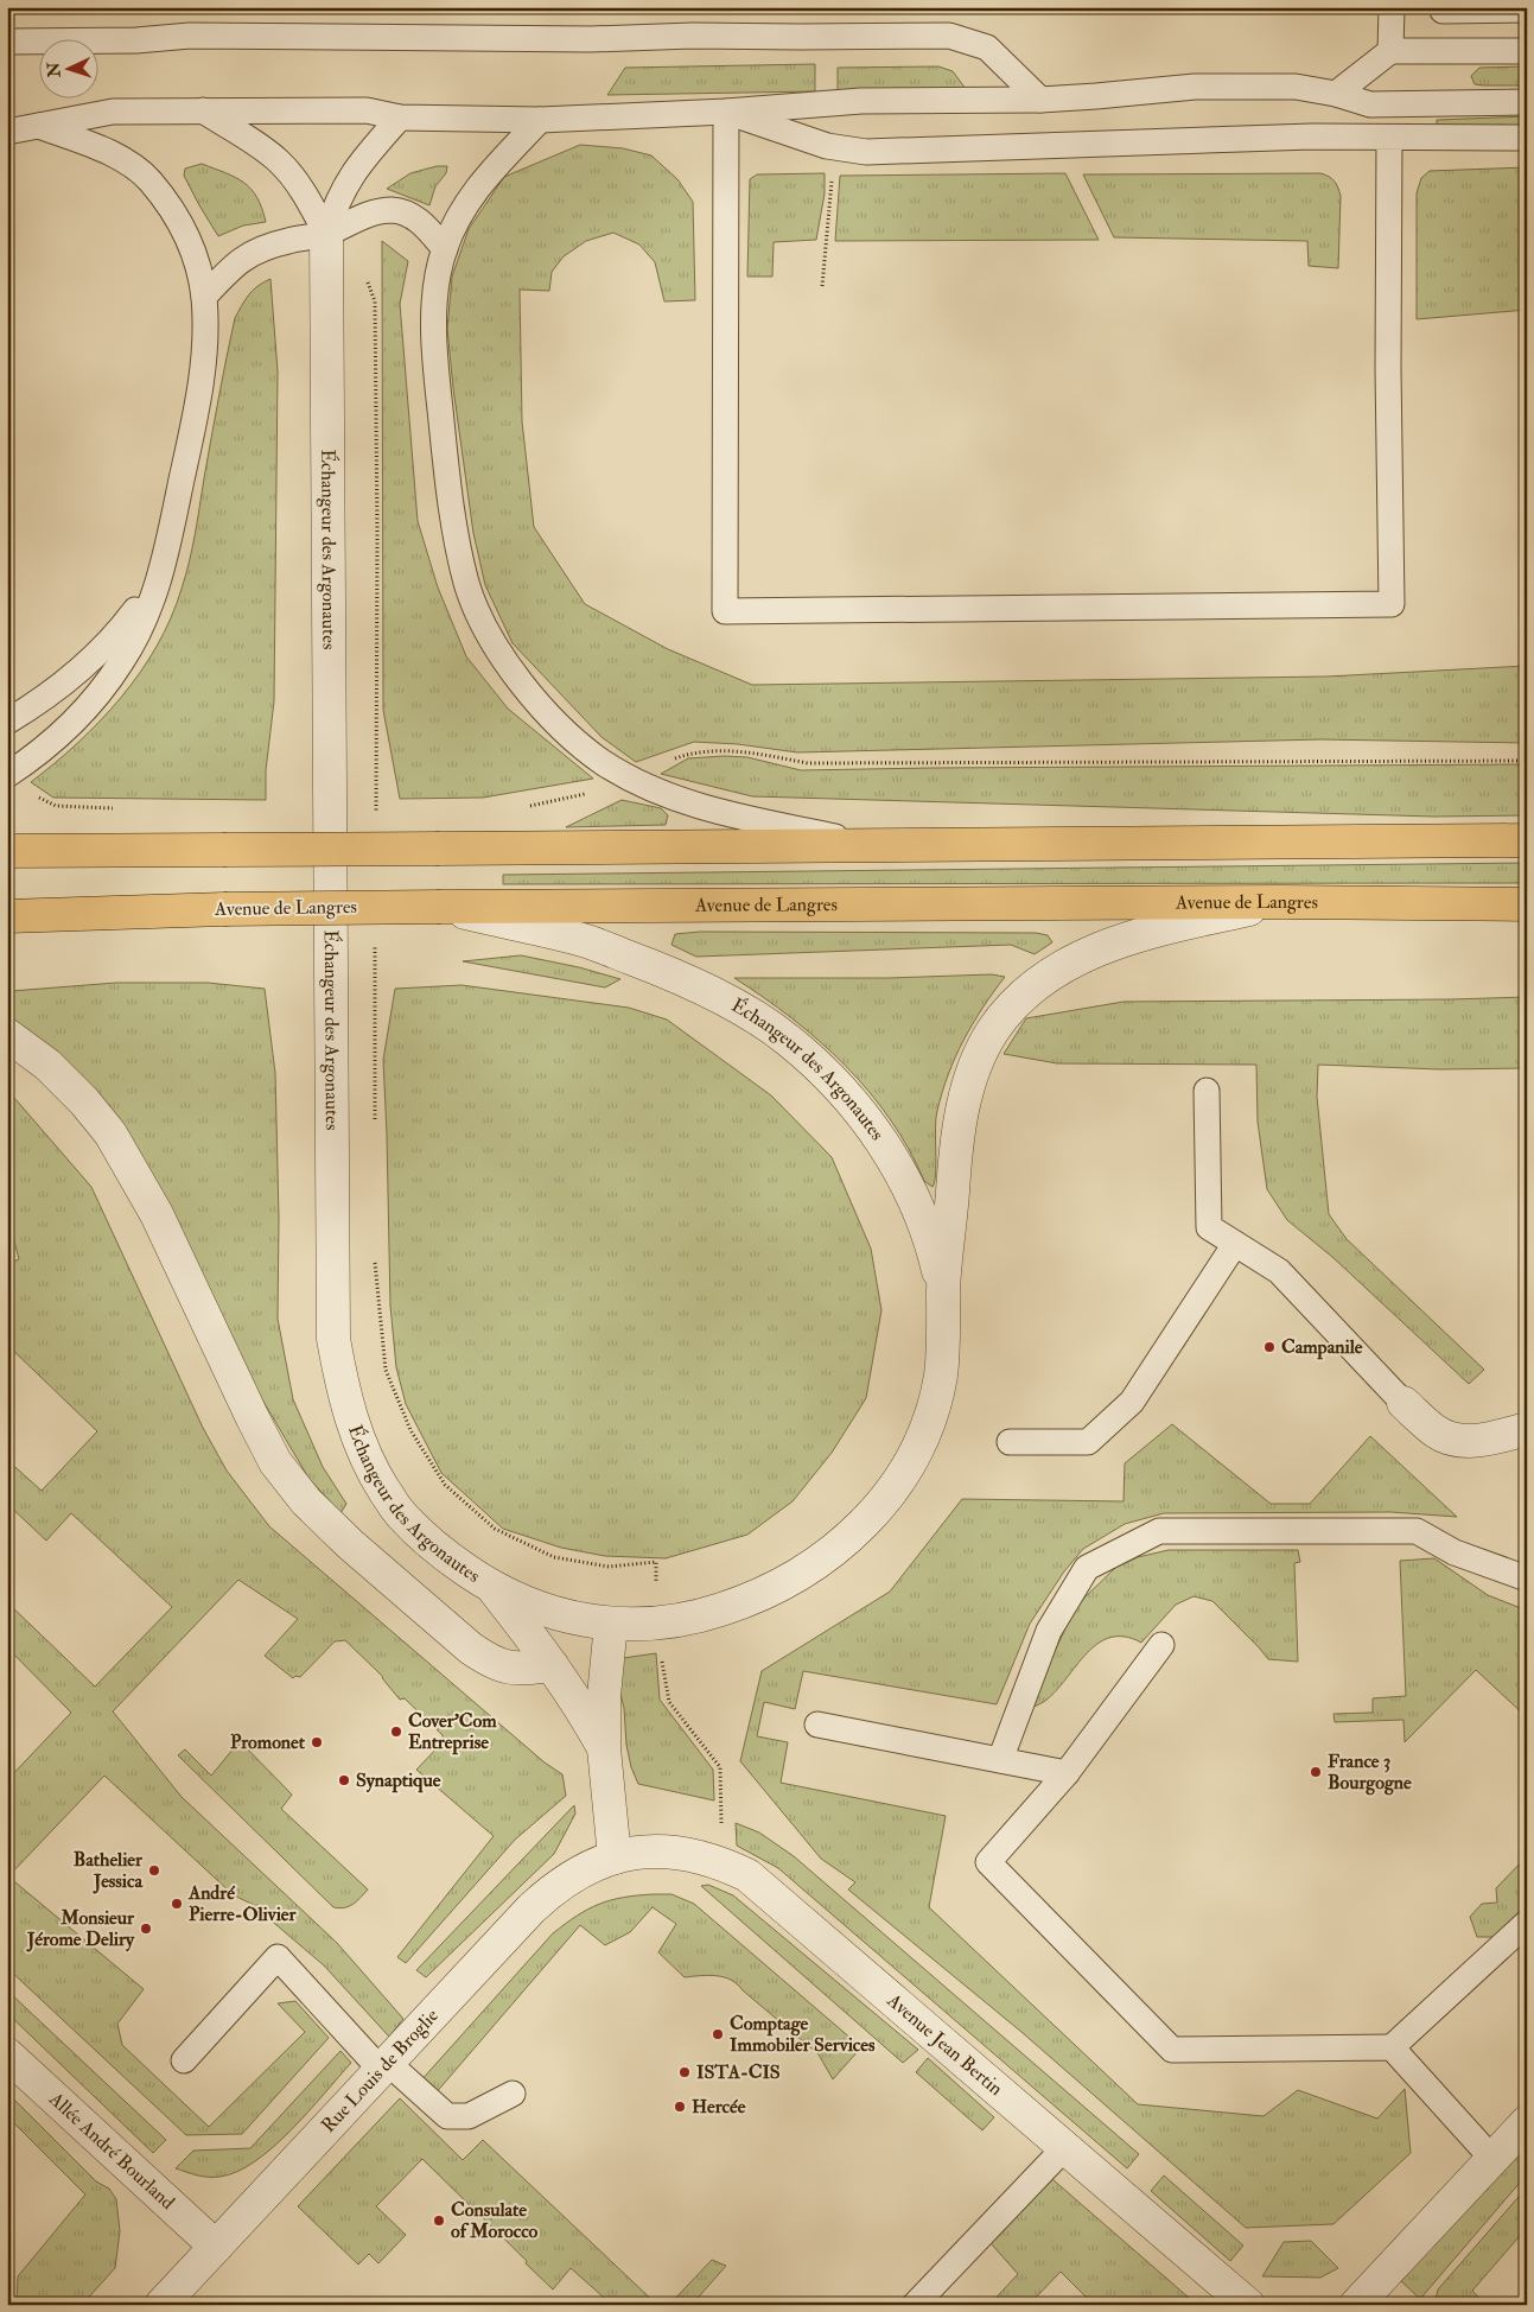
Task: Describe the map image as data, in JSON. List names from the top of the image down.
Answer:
{
  "streets": {
    "main road": ["Avenue de Langres"],
    "street": [
      "Échangeur des Argonautes",
      "Avenue Jean Bertin",
      "Rue Louis de Broglie",
      "Allée André Bourland"
    ]
  },
  "crossings": [
    ["Échangeur des Argonautes", "Avenue de Langres"],
    ["Échangeur des Argonautes", "Avenue Jean Bertin"],
    ["Échangeur des Argonautes", "Rue Louis de Broglie"],
    ["Avenue Jean Bertin", "Rue Louis de Broglie"],
    ["Rue Louis de Broglie", "Allée André Bourland"]
  ],
  "places": [
    "Campanile",
    "Cover'Com Entreprise",
    "Promonet",
    "France 3 Bourgogne",
    "Synaptique",
    "Bathelier Jessica",
    "André Pierre-Olivier",
    "Monsieur Jérome Deliry",
    "Comptage Immobiler Services",
    "ISTA-CIS",
    "Hercée",
    "Consulate of Morocco"
  ],
  "north": "left"
}
